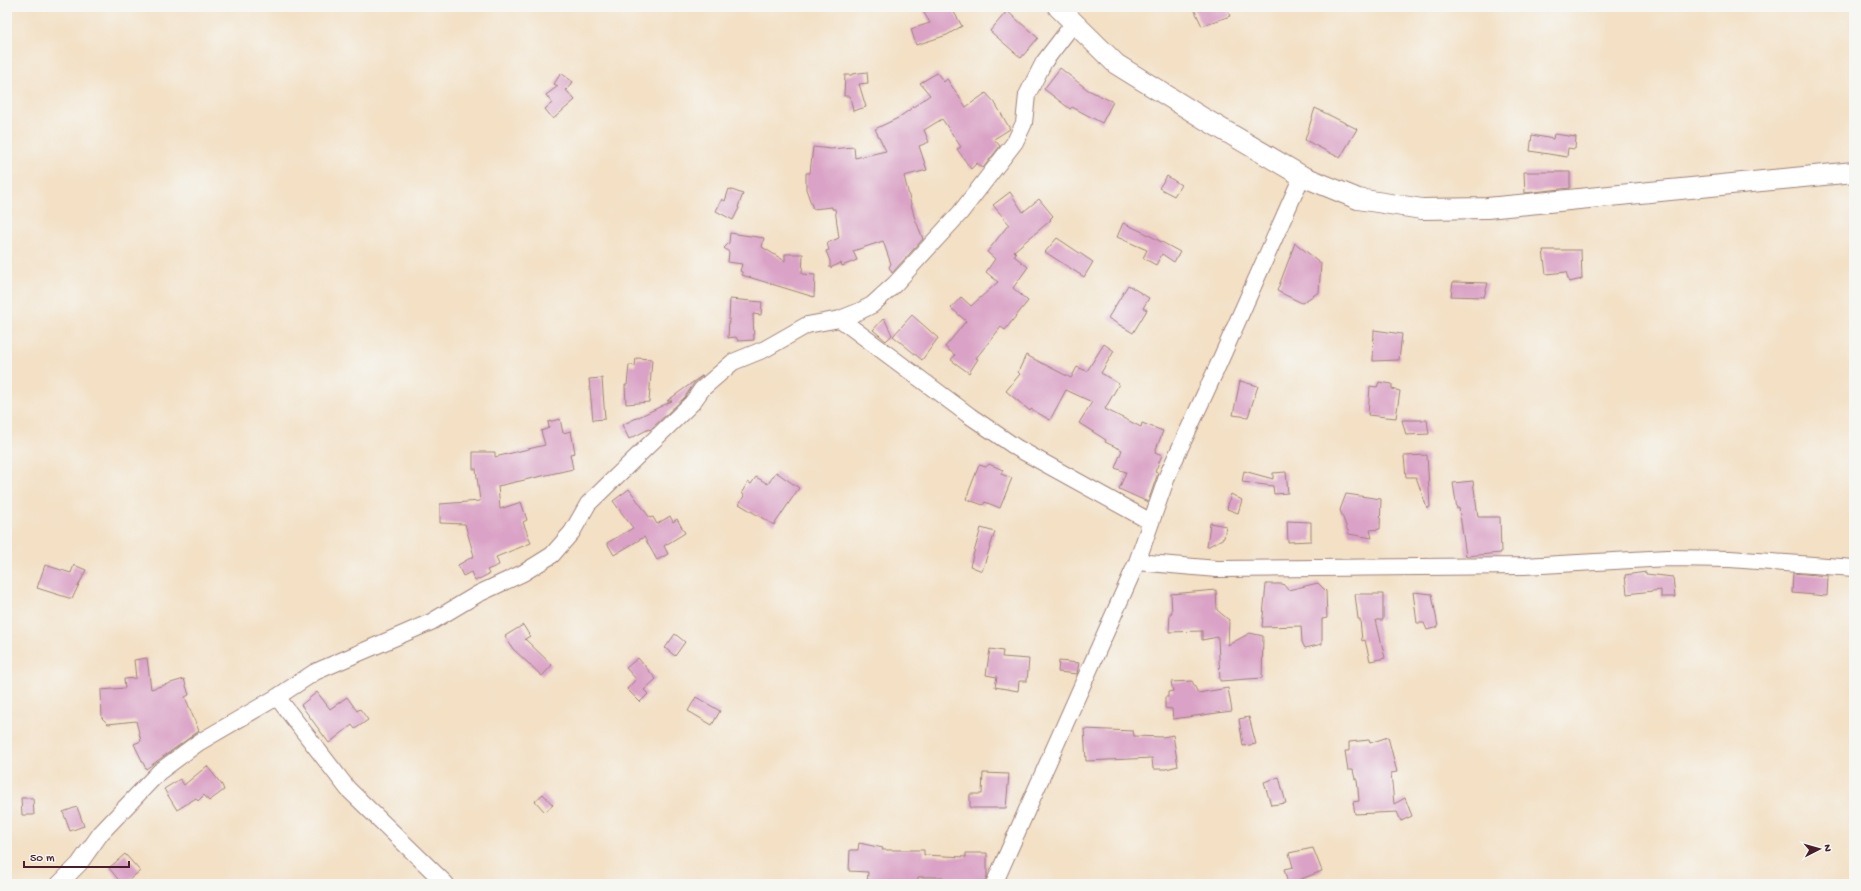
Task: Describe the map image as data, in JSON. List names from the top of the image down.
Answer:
{
  "scale_bar": "50 m",
  "north": "right"
}
